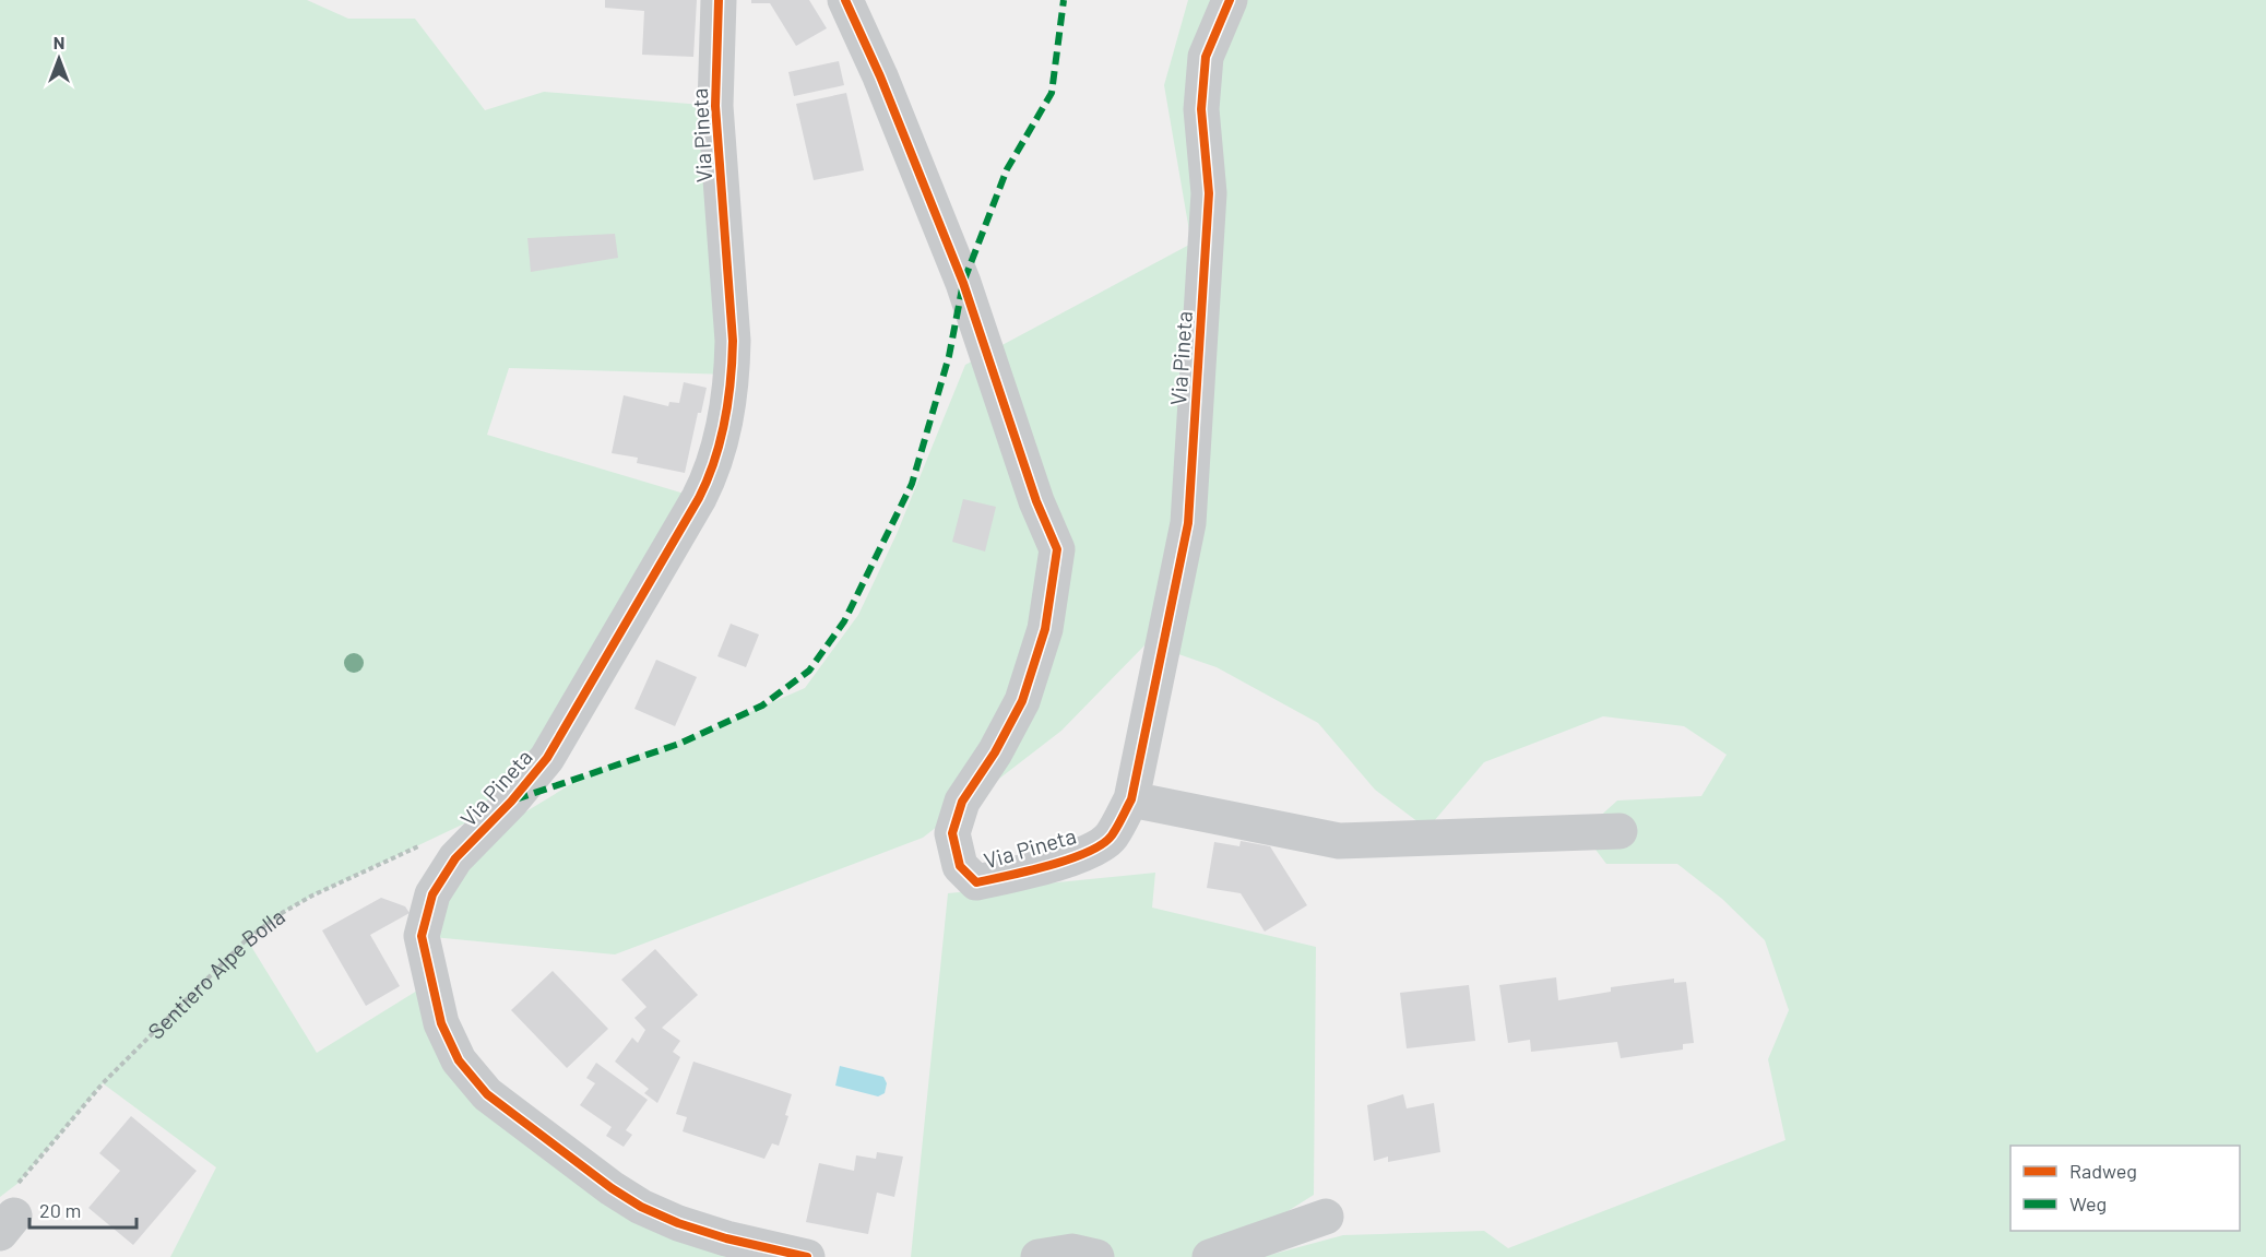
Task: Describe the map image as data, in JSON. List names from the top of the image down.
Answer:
{
  "streets": {
    "street": ["Via Pineta"],
    "path": ["Sentiero Alpe Bolla"]
  },
  "legend": ["Radweg", "Weg"],
  "scale_bar": "20 m",
  "north": "top"
}
